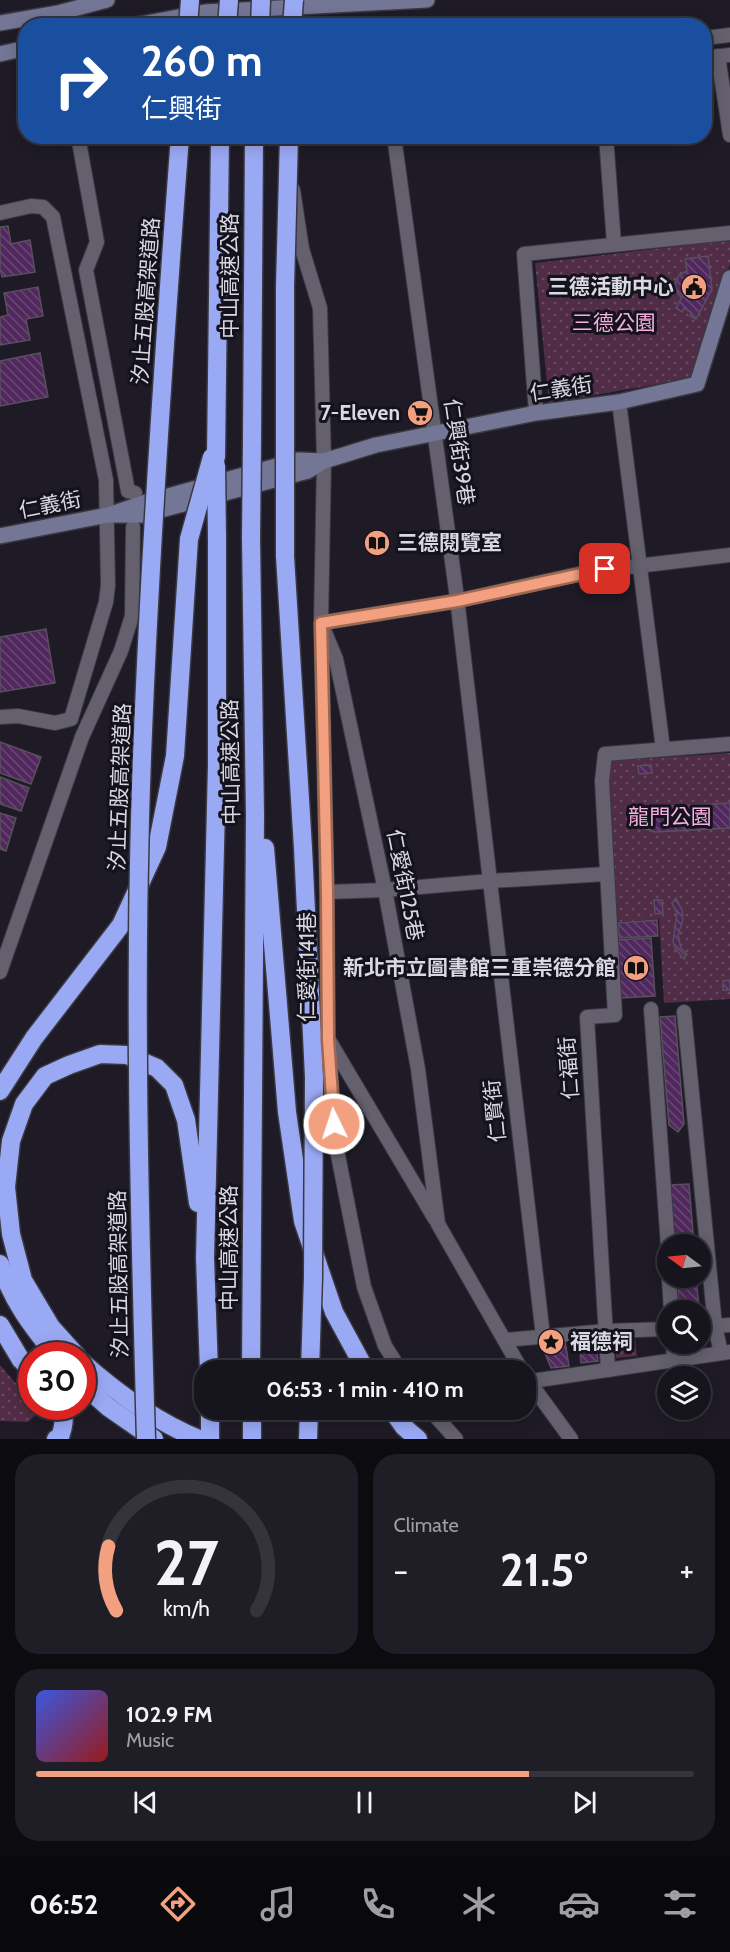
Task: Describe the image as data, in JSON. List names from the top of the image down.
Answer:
{
  "streets": {
    "highway": ["中山高速公路", "汐止五股高架道路"],
    "street": [
      "仁義街",
      "仁興街39巷",
      "仁愛街125巷",
      "仁愛街141巷",
      "仁福街",
      "仁賢街"
    ]
  },
  "crossings": [
    ["仁義街", "仁興街39巷"],
    ["仁義街", "仁愛街125巷"],
    ["仁興街39巷", "仁賢街"],
    ["仁愛街125巷", "仁愛街141巷"]
  ],
  "parks": ["三德公園", "龍門公園"],
  "places": {
    "public building": ["三德活動中心"],
    "supermarket": ["7-Eleven"],
    "library": ["三德閱覽室", "新北市立圖書館三重崇德分館"],
    "place": ["福德祠"]
  },
  "north": "left",
  "page": {
    "turn": ["260 m", "仁興街"],
    "limit": "30",
    "trip": "06:53 · 1 min · 410 m",
    "tile": "Climate",
    "heat": ["−", "21.5°", "+"],
    "song": ["102.9 FM", "Music"],
    "tabs": "06:52",
    "gauge": ["27", "km/h"]
  }
}
